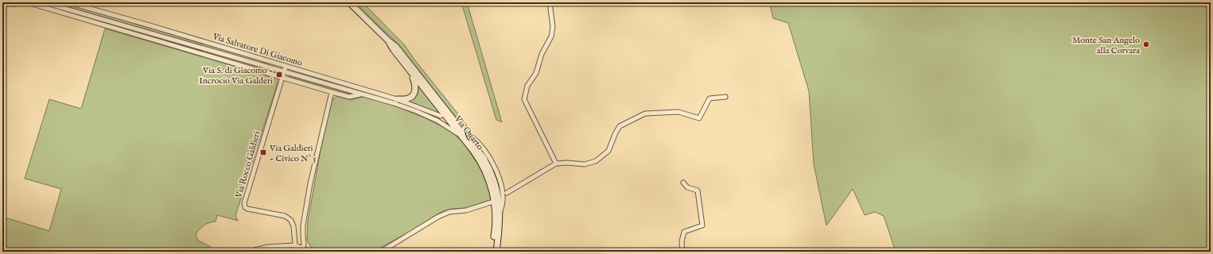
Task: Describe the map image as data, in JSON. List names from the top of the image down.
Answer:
{
  "streets": {
    "street": ["Via Salvatore Di Giacomo", "Via Quarto", "Via Rocco Galdieri"]
  },
  "crossings": [
    ["Via Salvatore Di Giacomo", "Via Quarto"],
    ["Via Salvatore Di Giacomo", "Via Rocco Galdieri"]
  ],
  "places": {
    "other": ["Monte San Angelo alla Corvara"],
    "transit": ["Via S. di Giacomo - Incrocio Via Galderi", "Via Galdieri - Civico N° 5"]
  }
}
